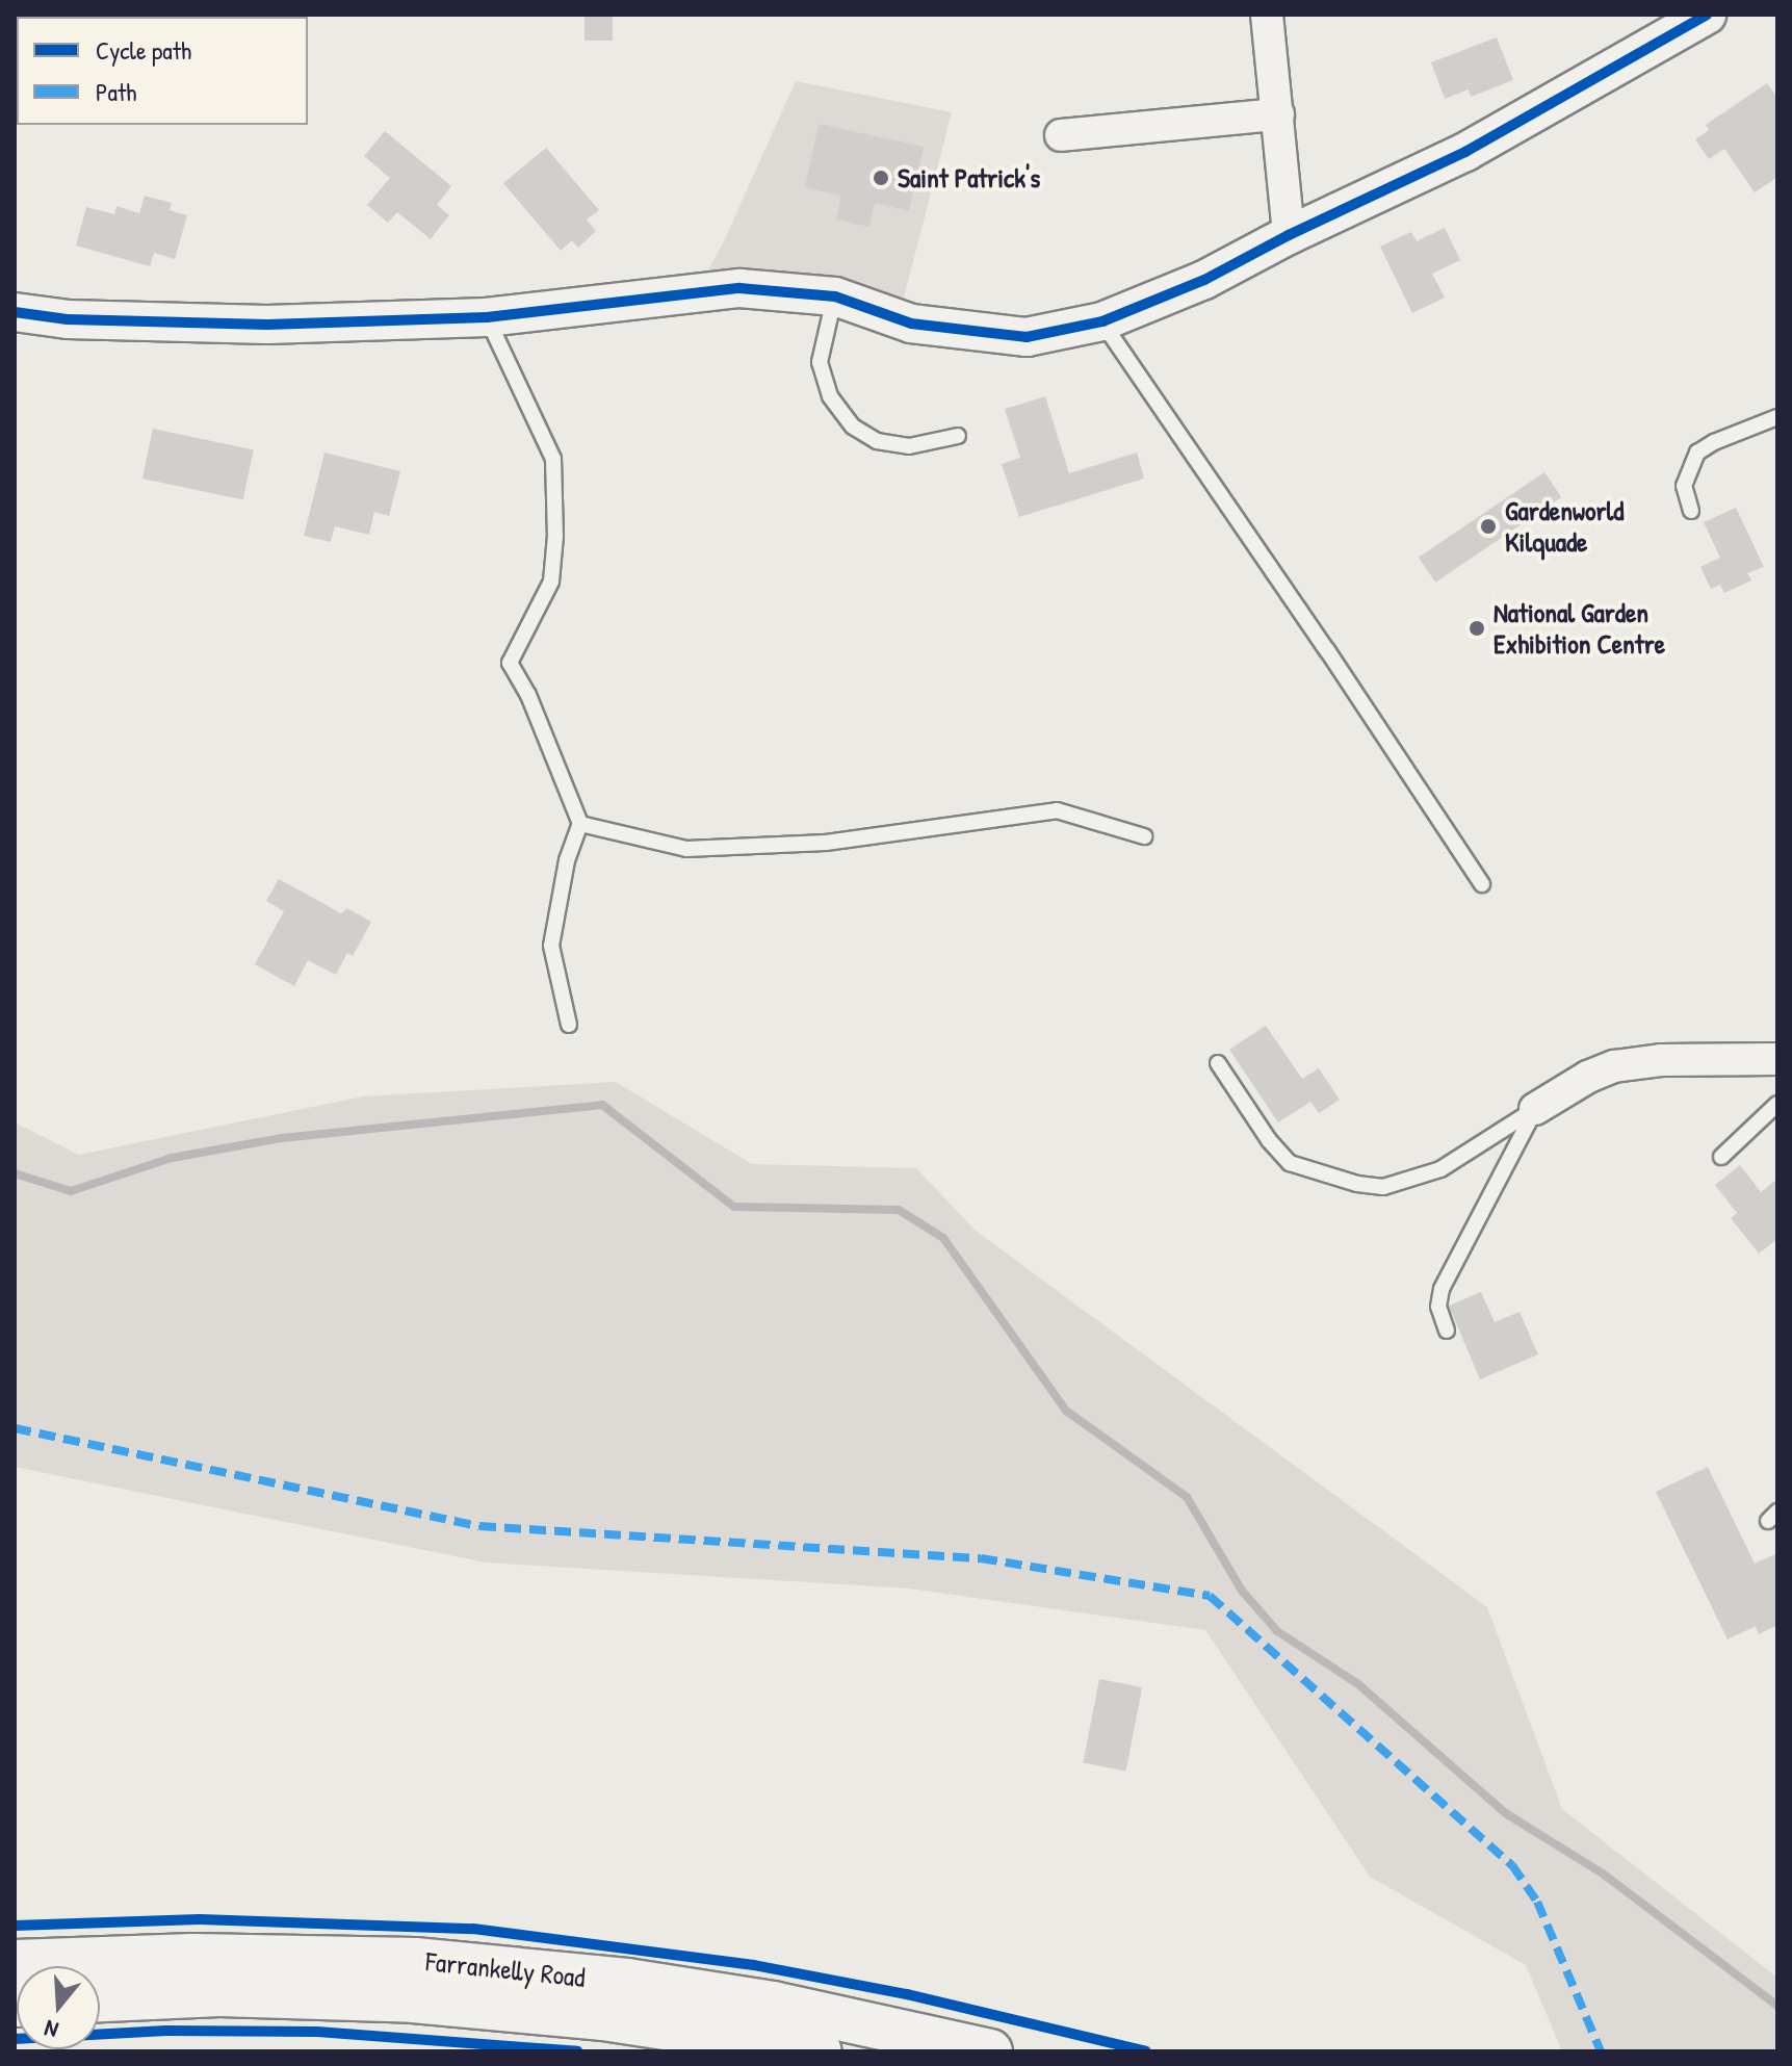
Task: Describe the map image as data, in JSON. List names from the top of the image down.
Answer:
{
  "streets": {
    "main road": ["Farrankelly Road"]
  },
  "places": ["Saint Patrick's", "Gardenworld Kilquade", "National Garden Exhibition Centre"],
  "legend": ["Cycle path", "Path"],
  "north": "bottom"
}
